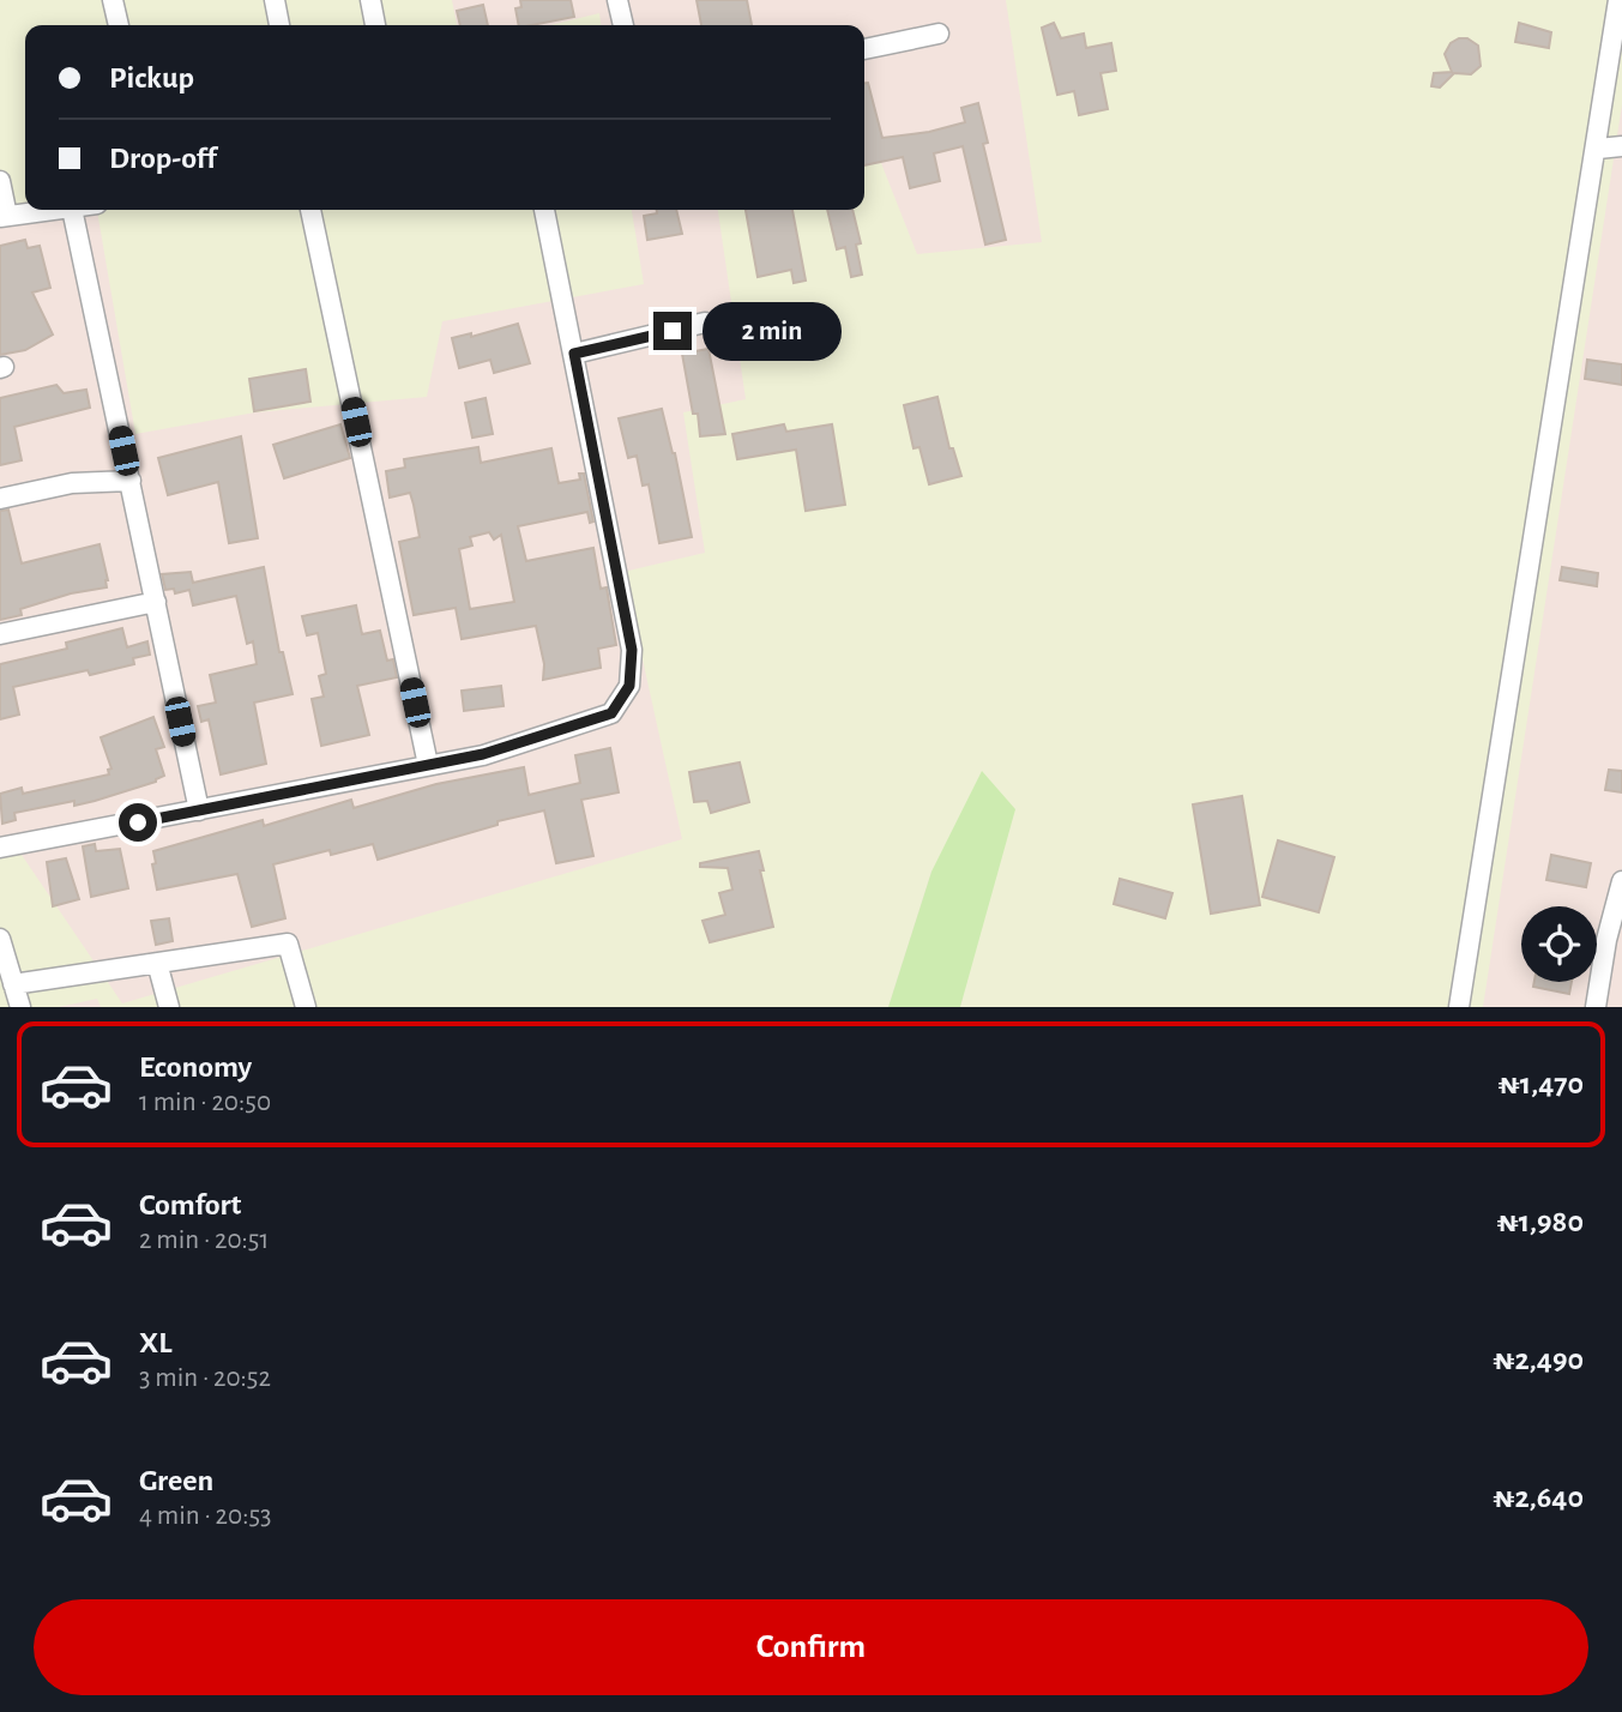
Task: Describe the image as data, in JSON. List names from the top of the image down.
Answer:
{
  "page": {
    "banner": ["Pickup", "Drop-off"],
    "bubble": "2 min",
    "list": [
      {
        "name": "Economy",
        "note": "1 min · 20:50",
        "value": "₦1,470"
      },
      {
        "name": "Comfort",
        "note": "2 min · 20:51",
        "value": "₦1,980"
      },
      {
        "name": "XL",
        "note": "3 min · 20:52",
        "value": "₦2,490"
      },
      {
        "name": "Green",
        "note": "4 min · 20:53",
        "value": "₦2,640"
      }
    ],
    "buttons": "Confirm"
  }
}
